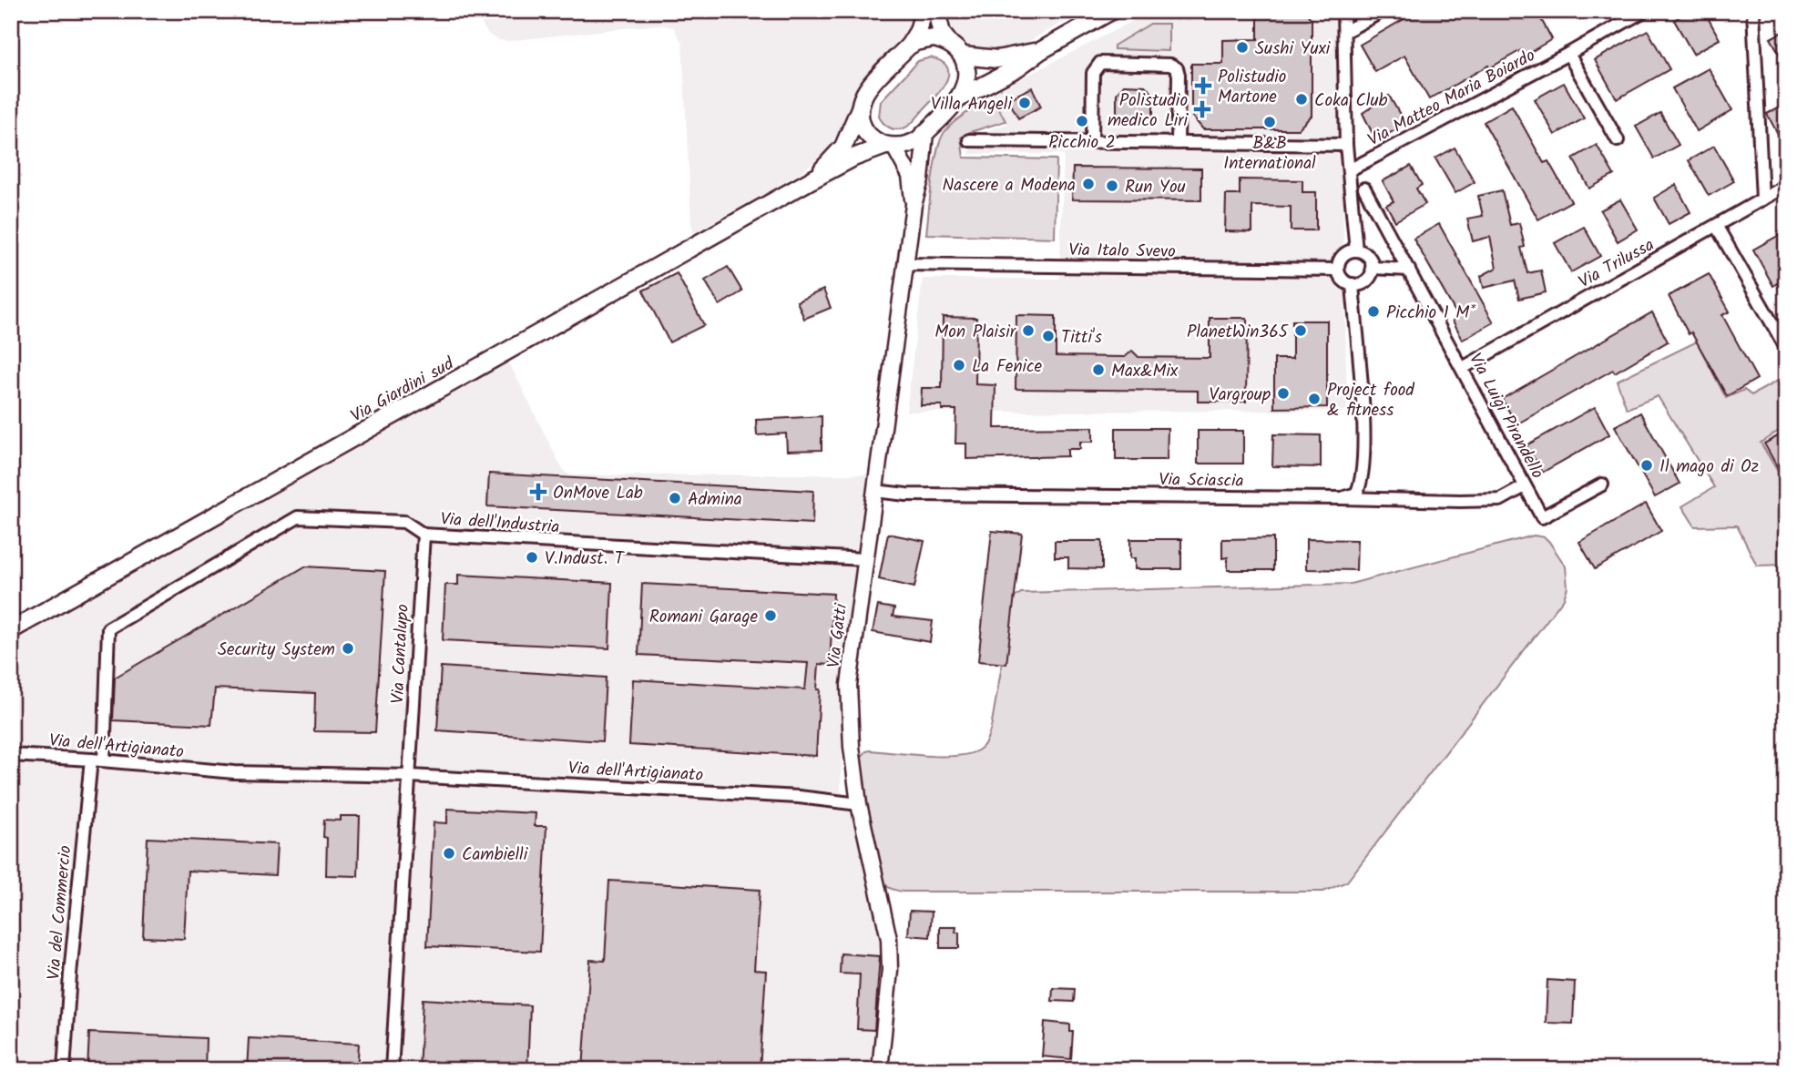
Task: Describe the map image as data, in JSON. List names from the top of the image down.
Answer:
{
  "streets": {
    "main road": ["Via Giardini sud"],
    "street": [
      "Via Matteo Maria Boiardo",
      "Via Italo Svevo",
      "Via Trilussa",
      "Via Luigi Pirandello",
      "Via Sciascia",
      "Via dell'Industria",
      "Via Gatti",
      "Via Cantalupo",
      "Via dell'Artigianato",
      "Via del Commercio"
    ]
  },
  "crossings": [
    ["Via Italo Svevo", "Via Gatti"],
    ["Via Trilussa", "Via Luigi Pirandello"],
    ["Via Luigi Pirandello", "Via Sciascia"],
    ["Via Sciascia", "Via Gatti"],
    ["Via dell'Industria", "Via Gatti"],
    ["Via dell'Industria", "Via Cantalupo"],
    ["Via dell'Industria", "Via dell'Artigianato"],
    ["Via Gatti", "Via dell'Artigianato"],
    ["Via Cantalupo", "Via dell'Artigianato"],
    ["Via dell'Artigianato", "Via del Commercio"]
  ],
  "places": {
    "other": [
      "Sushi Yuxi",
      "Coka Club",
      "Villa Angeli",
      "Picchio 2",
      "B&B International",
      "Nascere a Modena",
      "Run You",
      "Picchio 1 M*",
      "Mon Plaisir",
      "PlanetWin365",
      "Titti's",
      "La Fenice",
      "Max&Mix",
      "Vargroup",
      "Project food & fitness",
      "Il mago di Oz",
      "Admina",
      "V.Indust. T",
      "Romani Garage",
      "Security System",
      "Cambielli"
    ],
    "health": ["Polistudio Martone", "Polistudio medico Liri", "OnMove Lab"]
  }
}
